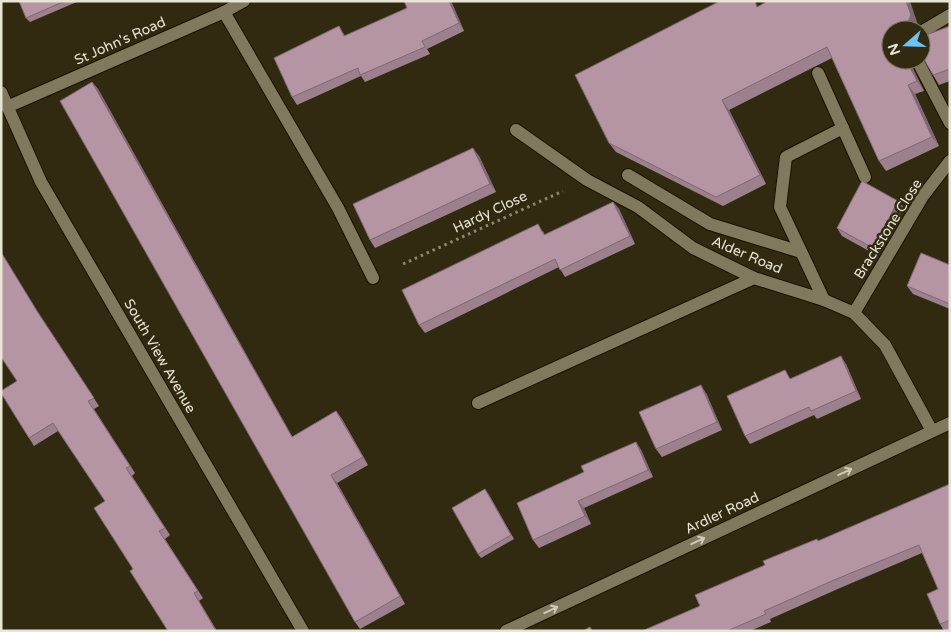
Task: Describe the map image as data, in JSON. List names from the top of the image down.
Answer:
{
  "streets": {
    "street": [
      "St John's Road",
      "Brackstone Close",
      "Alder Road",
      "South View Avenue",
      "Ardler Road"
    ],
    "path": ["Hardy Close"]
  },
  "crossings": [
    ["St John's Road", "South View Avenue"],
    ["Hardy Close", "Alder Road"],
    ["Brackstone Close", "Alder Road"],
    ["Alder Road", "Ardler Road"]
  ],
  "one_way": ["Ardler Road"],
  "north": "left"
}
